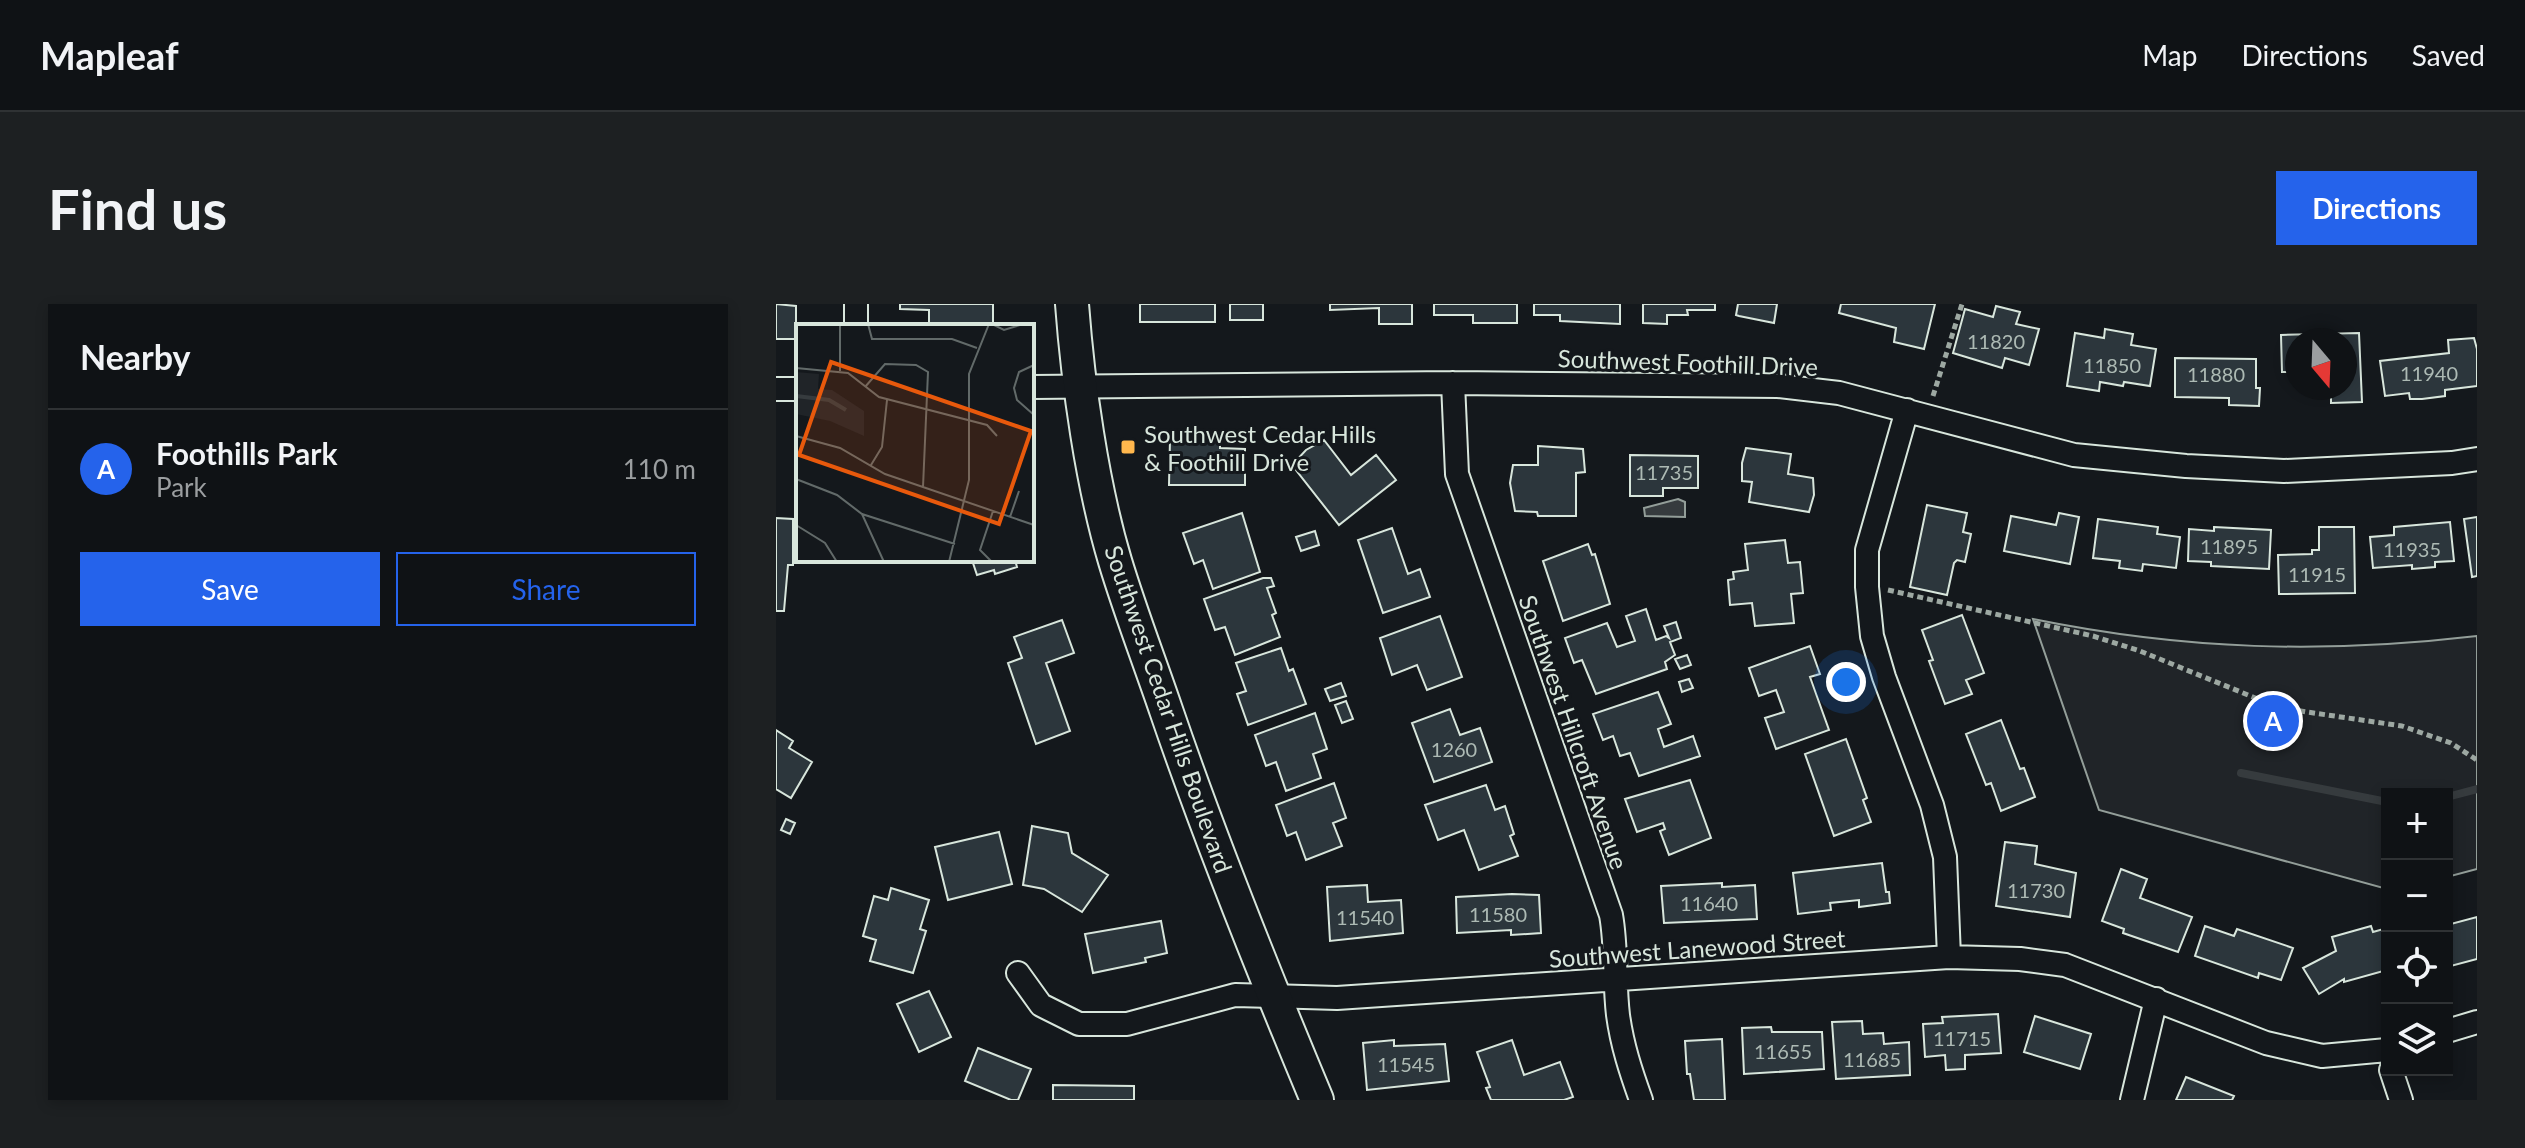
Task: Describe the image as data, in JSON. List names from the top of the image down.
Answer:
{
  "streets": {
    "main road": ["Southwest Cedar Hills Boulevard"],
    "street": ["Southwest Foothill Drive", "Southwest Hillcroft Avenue", "Southwest Lanewood Street"]
  },
  "crossings": [
    ["Southwest Foothill Drive", "Southwest Cedar Hills Boulevard"],
    ["Southwest Foothill Drive", "Southwest Hillcroft Avenue"],
    ["Southwest Cedar Hills Boulevard", "Southwest Lanewood Street"],
    ["Southwest Hillcroft Avenue", "Southwest Lanewood Street"]
  ],
  "places": {
    "transit": ["Southwest Cedar Hills & Foothill Drive"]
  },
  "house_numbers": [
    "11820",
    "11850",
    "11940",
    "11880",
    "11735",
    "11895",
    "11935",
    "11915",
    "1260",
    "11730",
    "11640",
    "11580",
    "11540",
    "11715",
    "11655",
    "11685",
    "11545"
  ],
  "north": "bottom",
  "page": {
    "header": "Mapleaf",
    "nav": ["Map", "Directions", "Saved"],
    "buttons": [
      "Directions",
      ["Save", "Share"]
    ],
    "title": "Find us",
    "heading": "Nearby",
    "list": [
      {
        "mark": "A",
        "name": "Foothills Park",
        "note": "Park",
        "value": "110 m"
      }
    ],
    "pins": "A",
    "map_buttons": ["+", "−"]
  }
}
